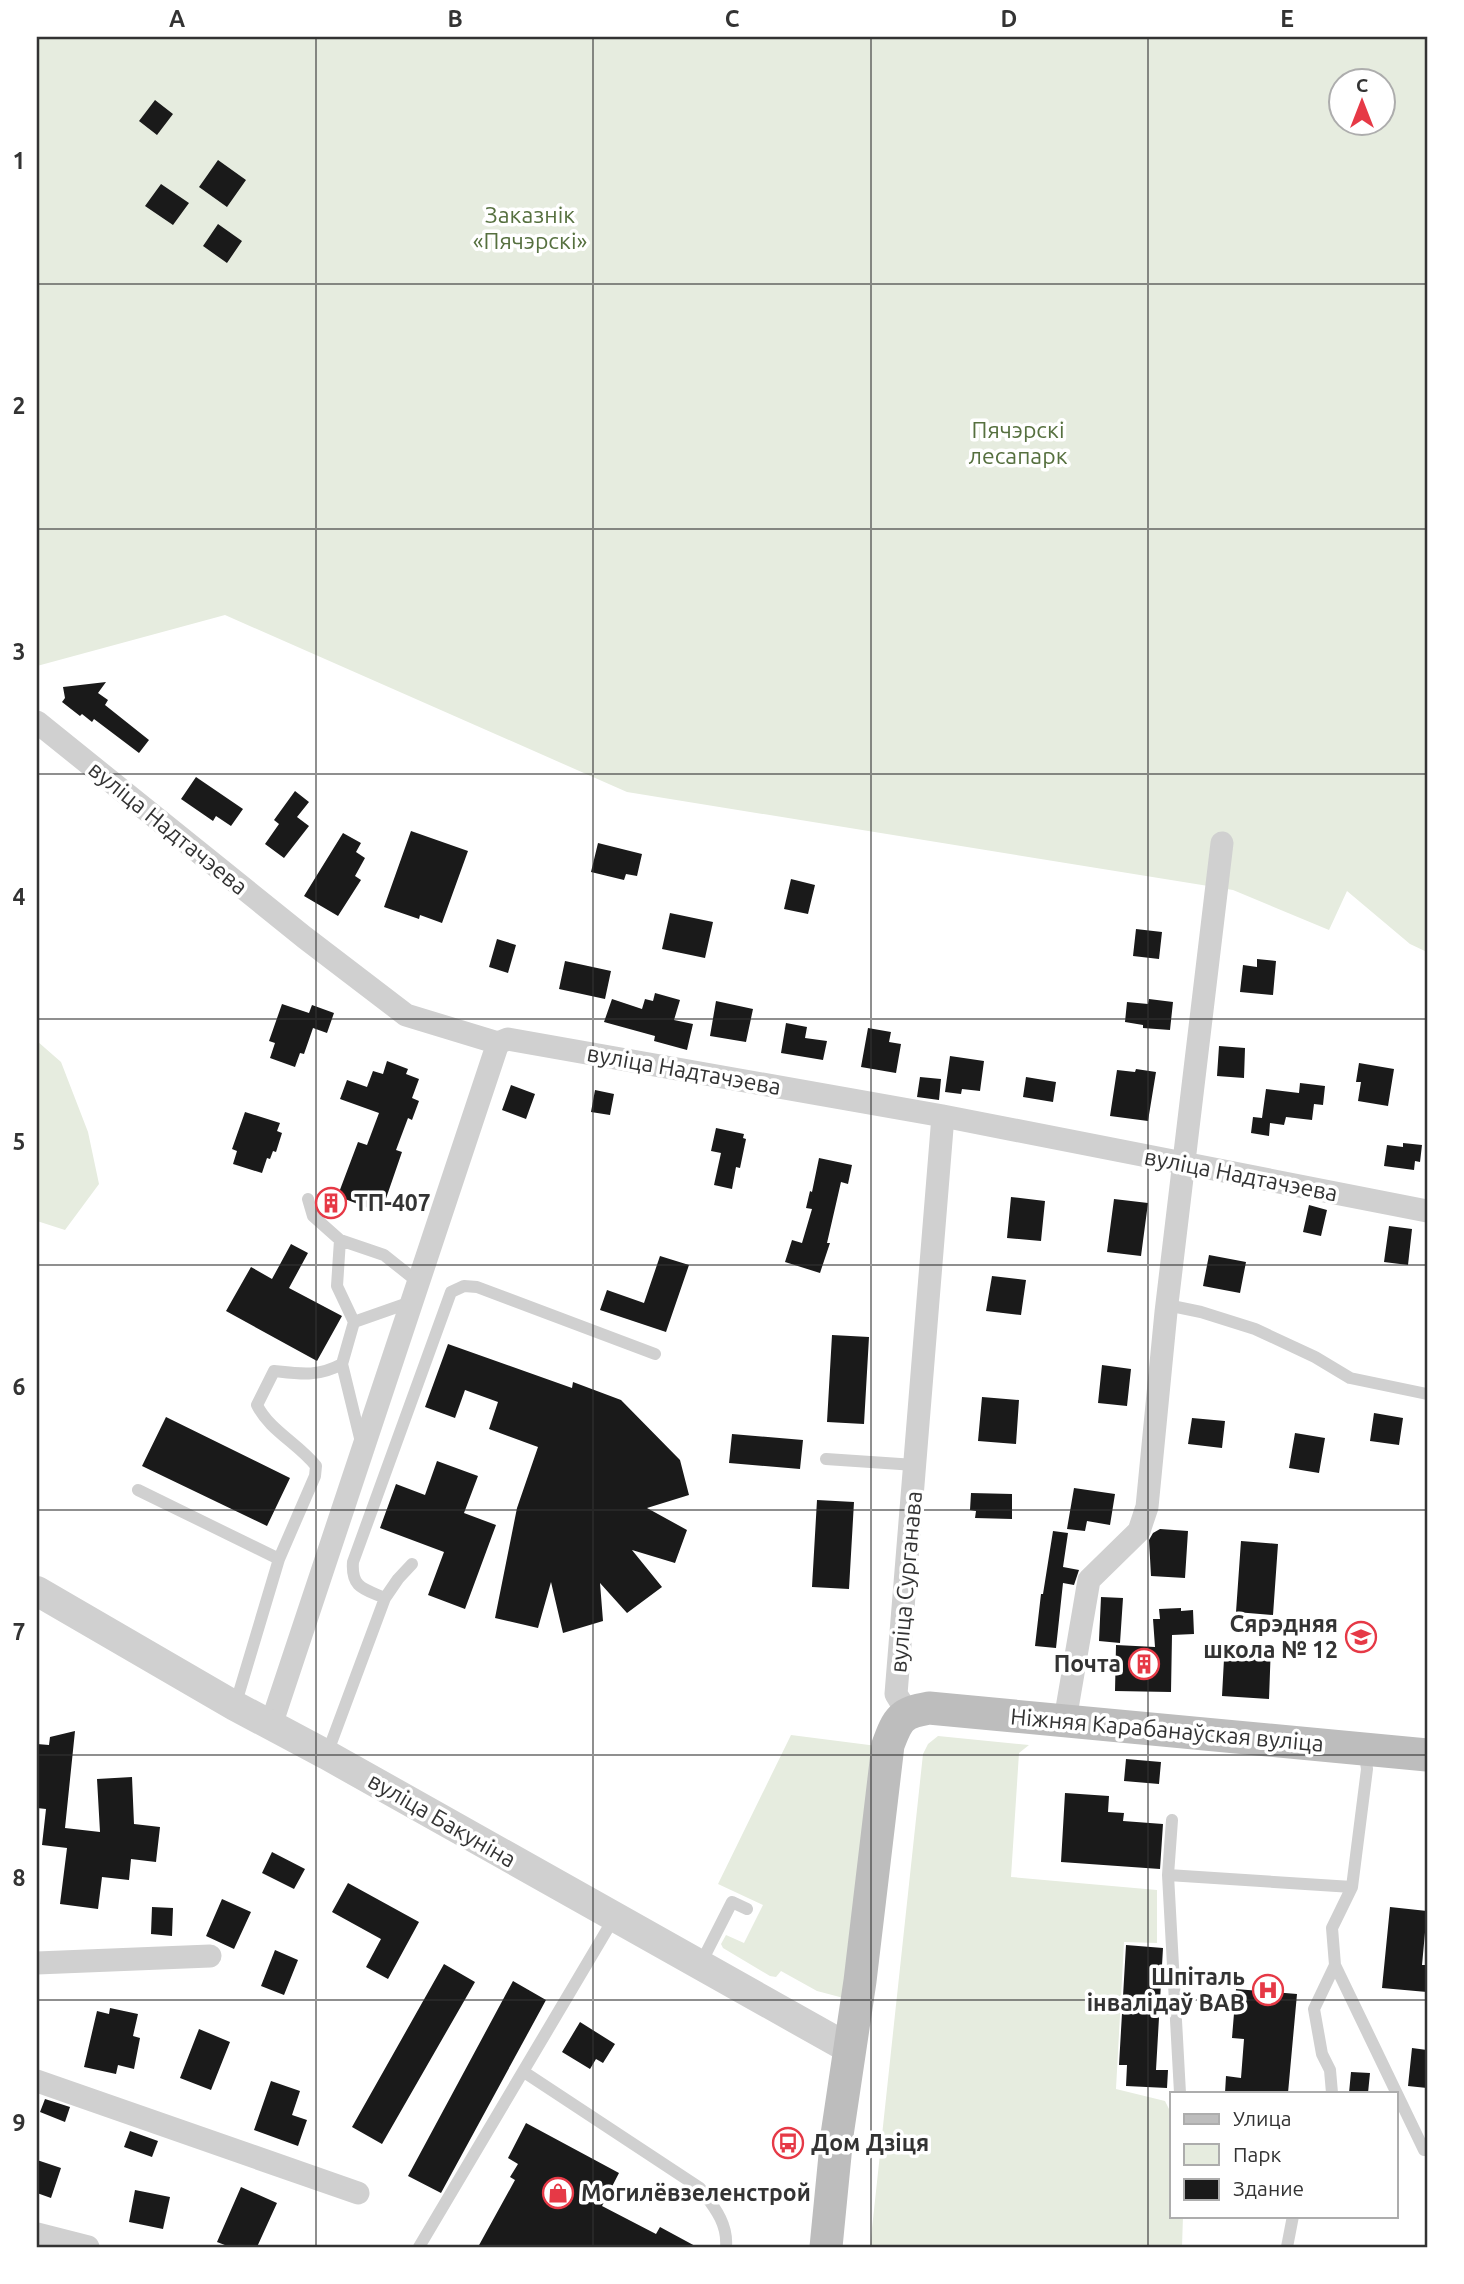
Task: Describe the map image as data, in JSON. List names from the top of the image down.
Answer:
{
  "streets": {
    "main road": ["Ніжняя Карабанаўская вуліца"],
    "street": ["вуліца Надтачэева", "вуліца Сурганава", "вуліца Бакуніна"]
  },
  "crossings": [
    ["вуліца Надтачэева", "вуліца Сурганава"],
    ["вуліца Сурганава", "Ніжняя Карабанаўская вуліца"]
  ],
  "parks": ["Заказнік «Пячэрскі»", "Пячэрскі лесапарк"],
  "places": {
    "building": ["ТП-407", "Почта"],
    "school or university": ["Сярэдняя школа № 12"],
    "hospital": ["Шпіталь інвалідаў ВАВ"],
    "bus stop": ["Дом Дзіця"],
    "shop": ["Могилёвзеленстрой"]
  },
  "legend": ["Улица", "Парк", "Здание"],
  "north": "top",
  "grid": {
    "columns": [
      "A",
      "B",
      "C",
      "D",
      "E"
    ],
    "rows": [
      "1",
      "2",
      "3",
      "4",
      "5",
      "6",
      "7",
      "8",
      "9"
    ]
  }
}
